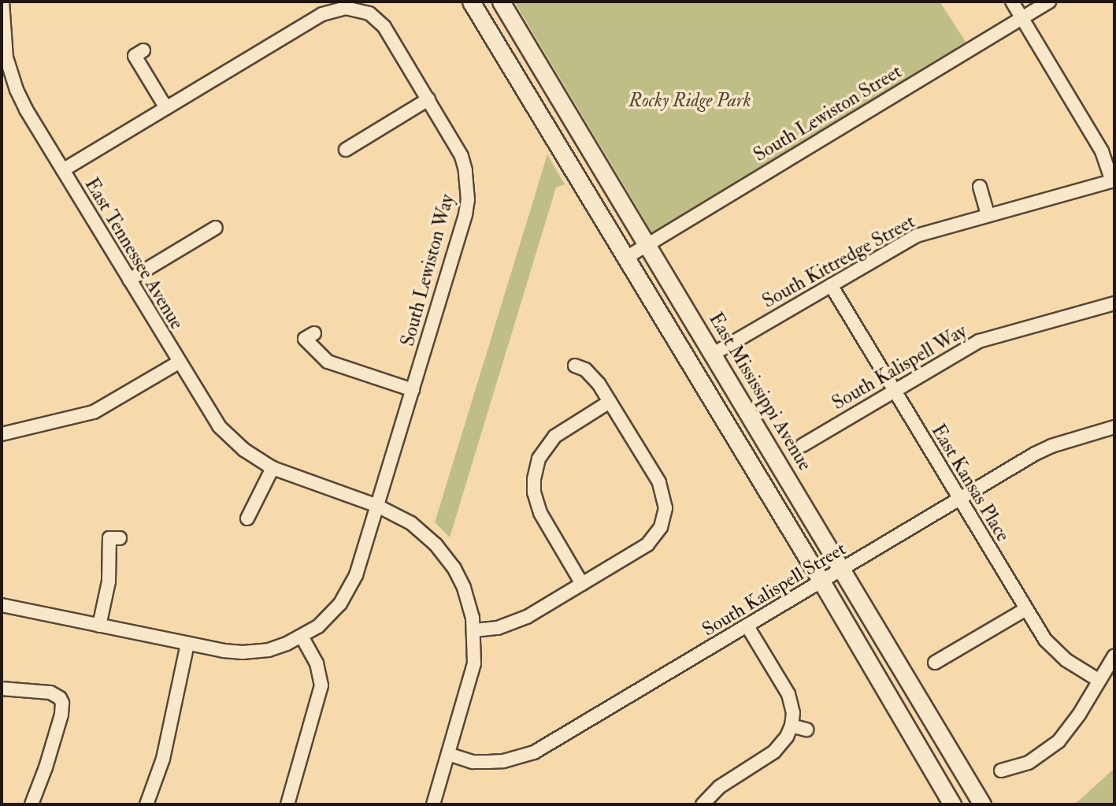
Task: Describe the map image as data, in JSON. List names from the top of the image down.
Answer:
{
  "streets": {
    "main road": ["East Mississippi Avenue"],
    "street": [
      "South Lewiston Street",
      "East Tennessee Avenue",
      "South Kittredge Street",
      "South Lewiston Way",
      "South Kalispell Way",
      "East Kansas Place",
      "South Kalispell Street"
    ]
  },
  "crossings": [
    ["South Lewiston Street", "East Mississippi Avenue"],
    ["East Tennessee Avenue", "South Lewiston Way"],
    ["East Tennessee Avenue", "South Kalispell Street"],
    ["South Kittredge Street", "East Mississippi Avenue"],
    ["South Kittredge Street", "East Kansas Place"],
    ["South Kalispell Way", "East Kansas Place"],
    ["East Mississippi Avenue", "South Kalispell Street"],
    ["East Kansas Place", "South Kalispell Street"]
  ],
  "parks": ["Rocky Ridge Park"]
}
